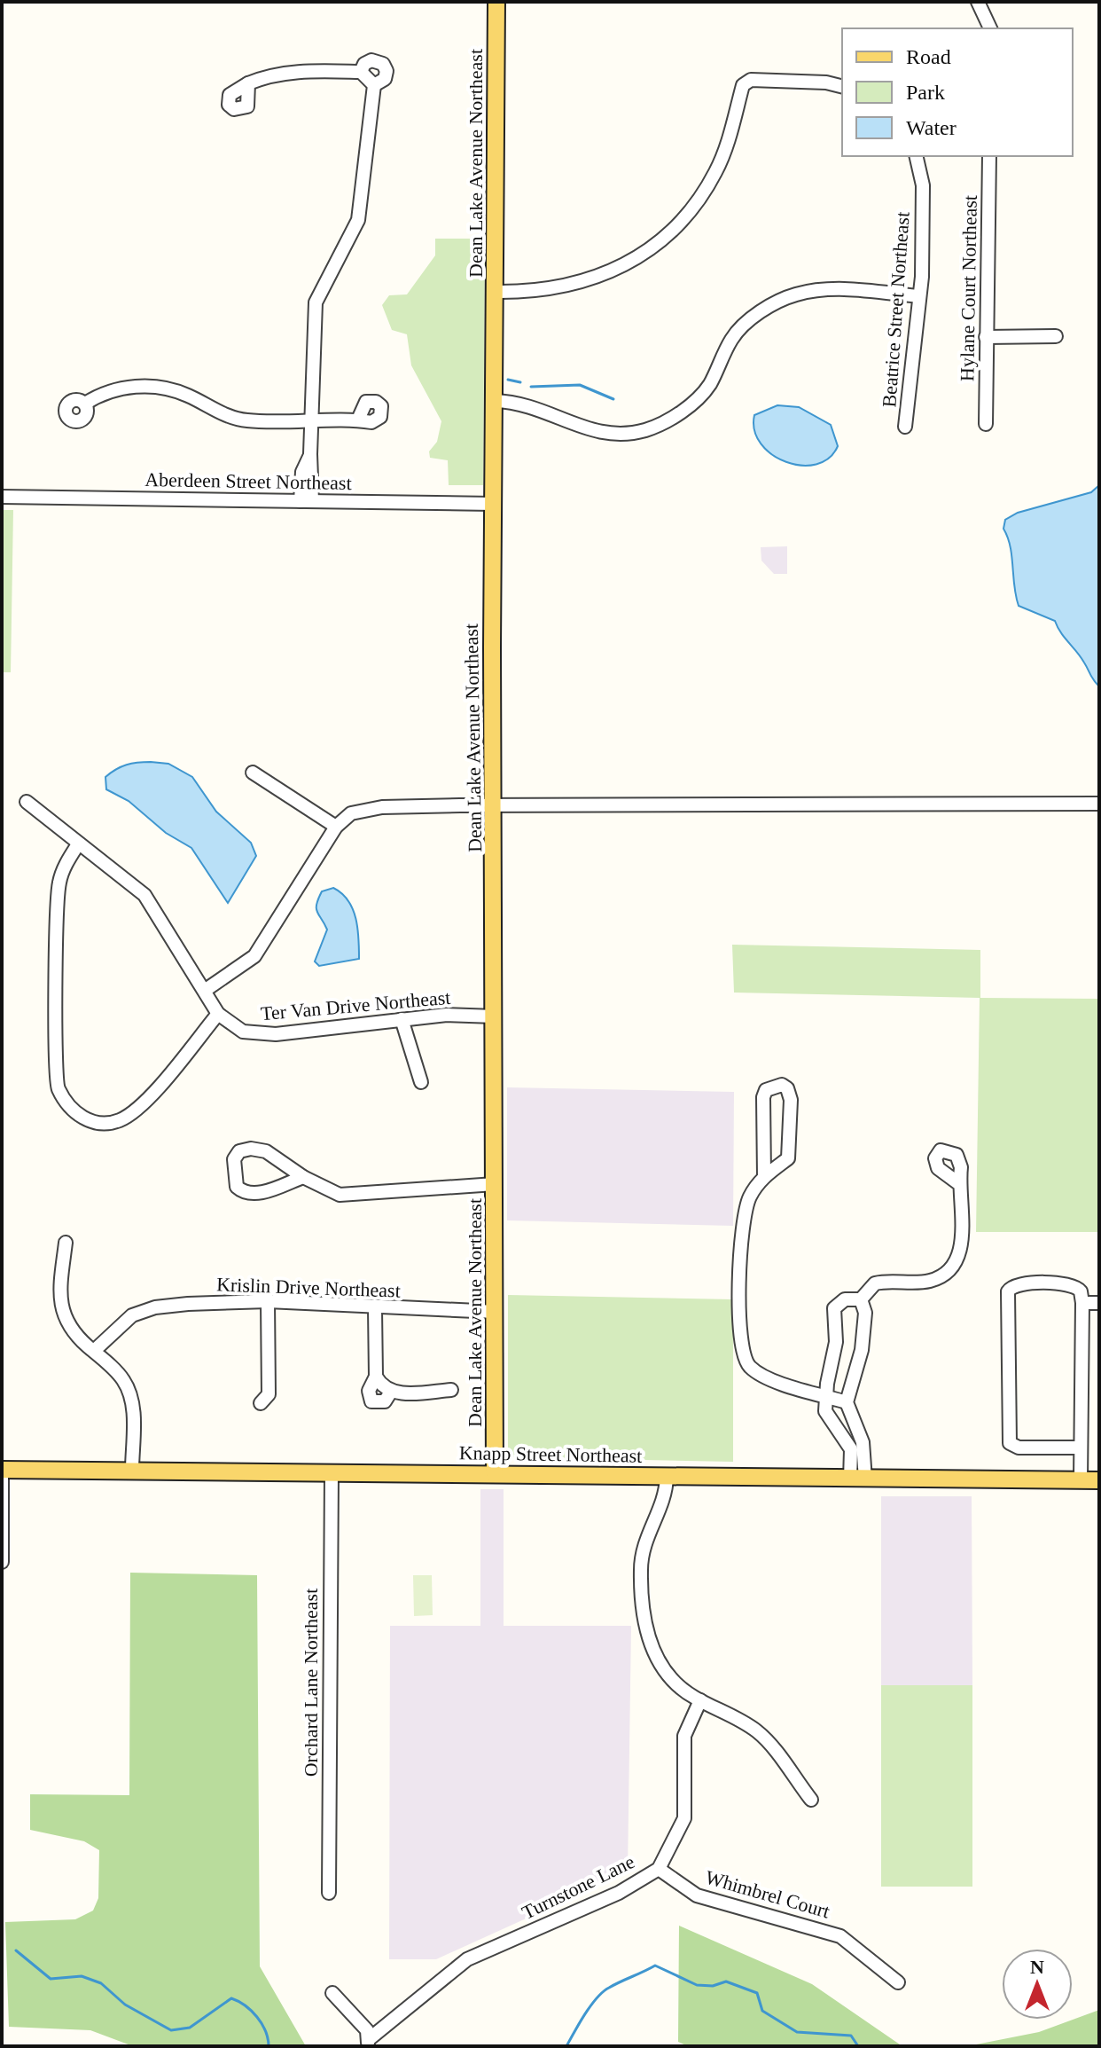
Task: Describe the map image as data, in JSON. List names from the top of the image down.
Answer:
{
  "streets": {
    "main road": ["Dean Lake Avenue Northeast", "Knapp Street Northeast"],
    "street": [
      "Hylane Court Northeast",
      "Beatrice Street Northeast",
      "Aberdeen Street Northeast",
      "Ter Van Drive Northeast",
      "Krislin Drive Northeast",
      "Orchard Lane Northeast",
      "Turnstone Lane",
      "Whimbrel Court"
    ]
  },
  "crossings": [
    ["Dean Lake Avenue Northeast", "Aberdeen Street Northeast"],
    ["Dean Lake Avenue Northeast", "Ter Van Drive Northeast"],
    ["Dean Lake Avenue Northeast", "Krislin Drive Northeast"],
    ["Dean Lake Avenue Northeast", "Knapp Street Northeast"],
    ["Knapp Street Northeast", "Orchard Lane Northeast"],
    ["Turnstone Lane", "Whimbrel Court"]
  ],
  "legend": ["Road", "Park", "Water"],
  "north": "top"
}
